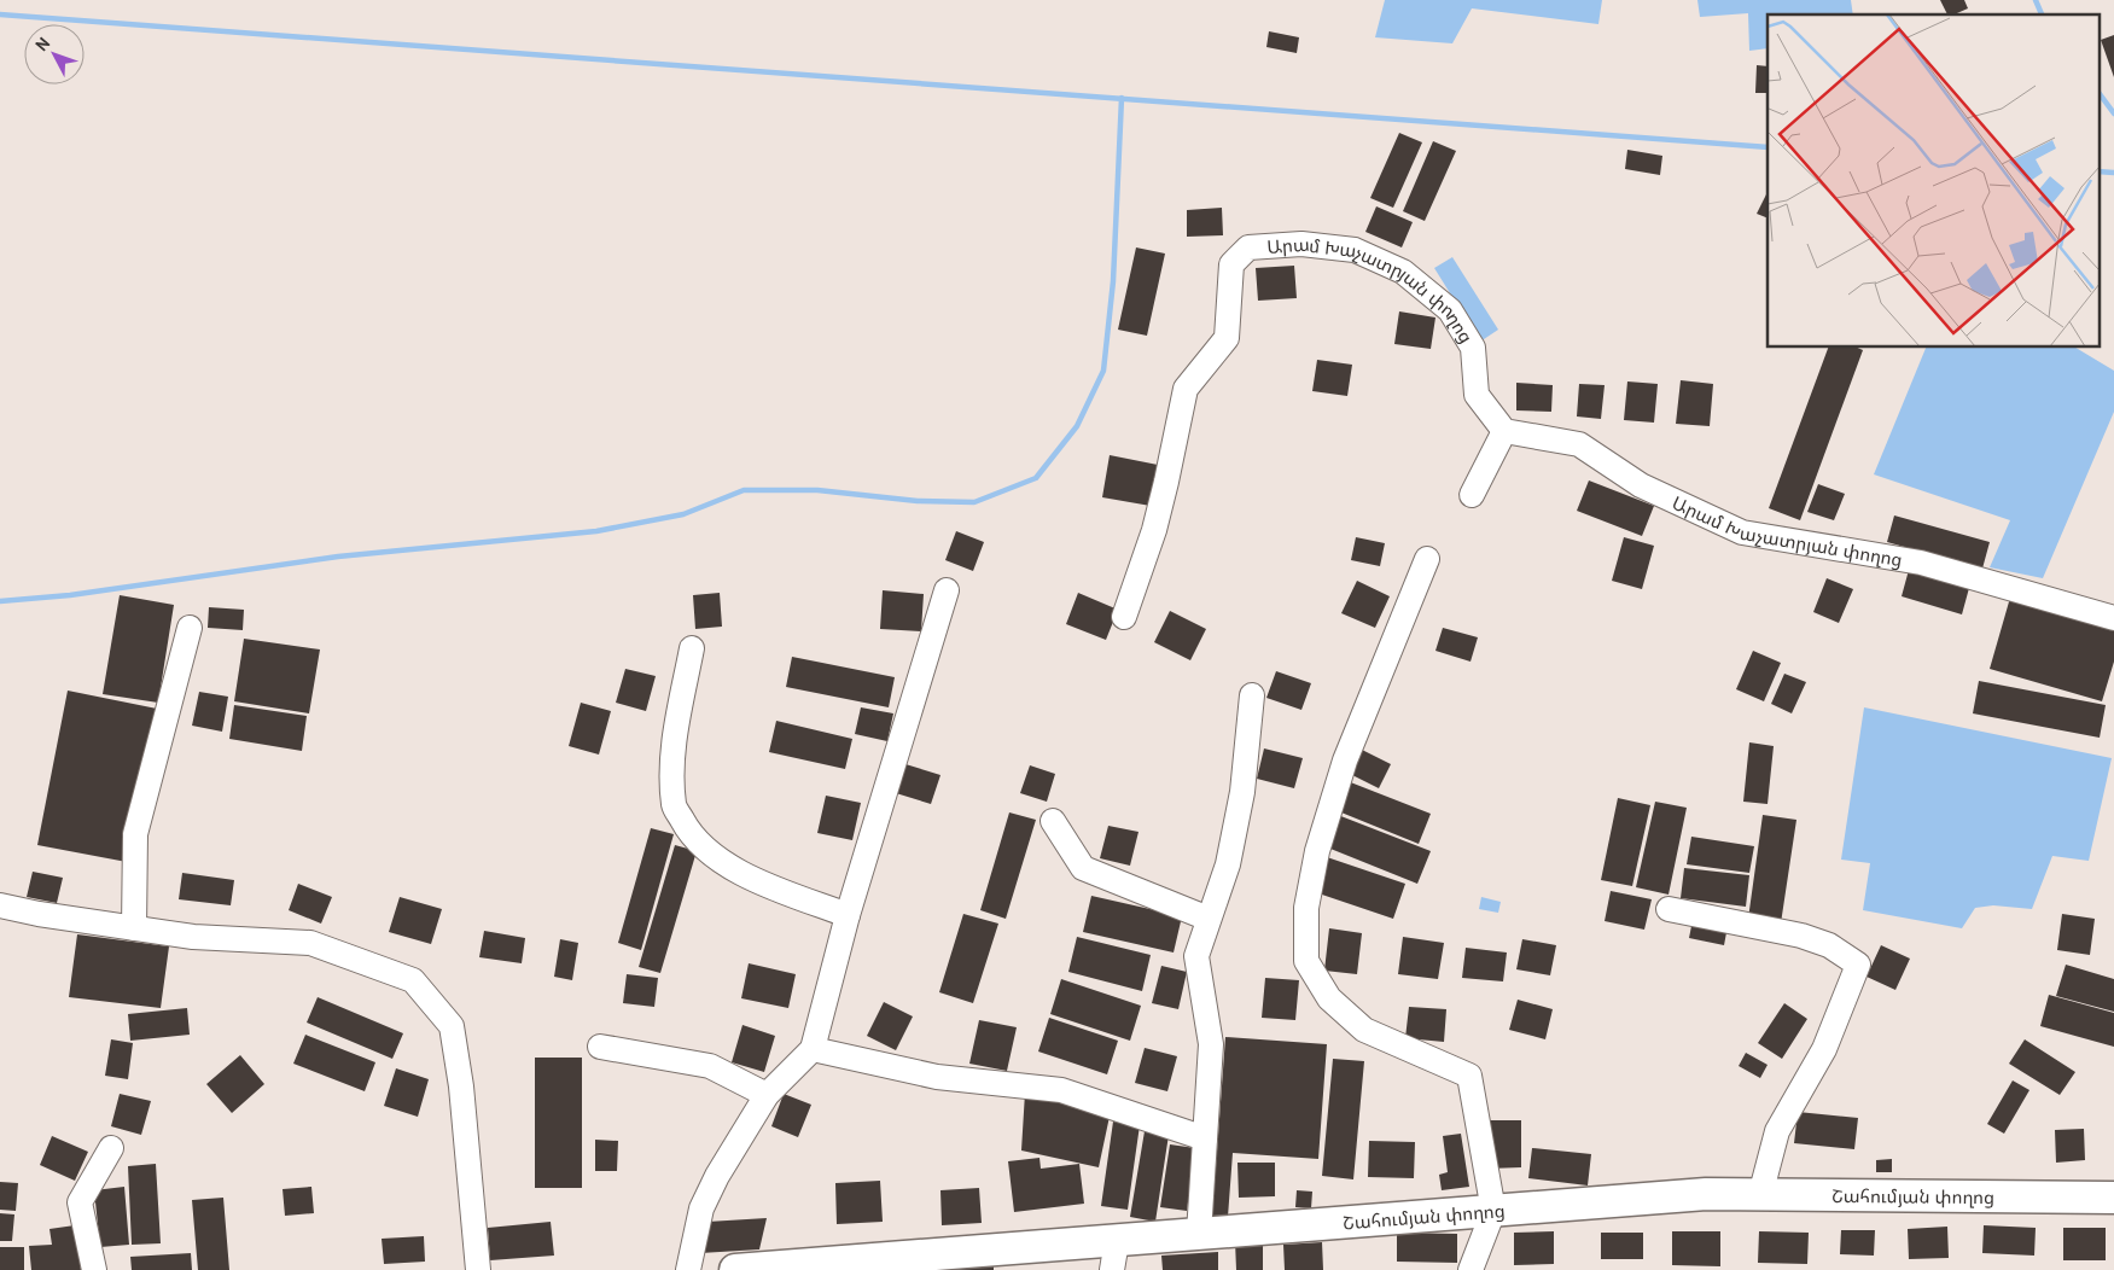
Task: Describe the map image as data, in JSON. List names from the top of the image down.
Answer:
{
  "streets": {
    "main road": ["Շահումյան փողոց"],
    "street": ["Արամ Խաչատրյան փողոց"]
  },
  "north": "top left"
}
